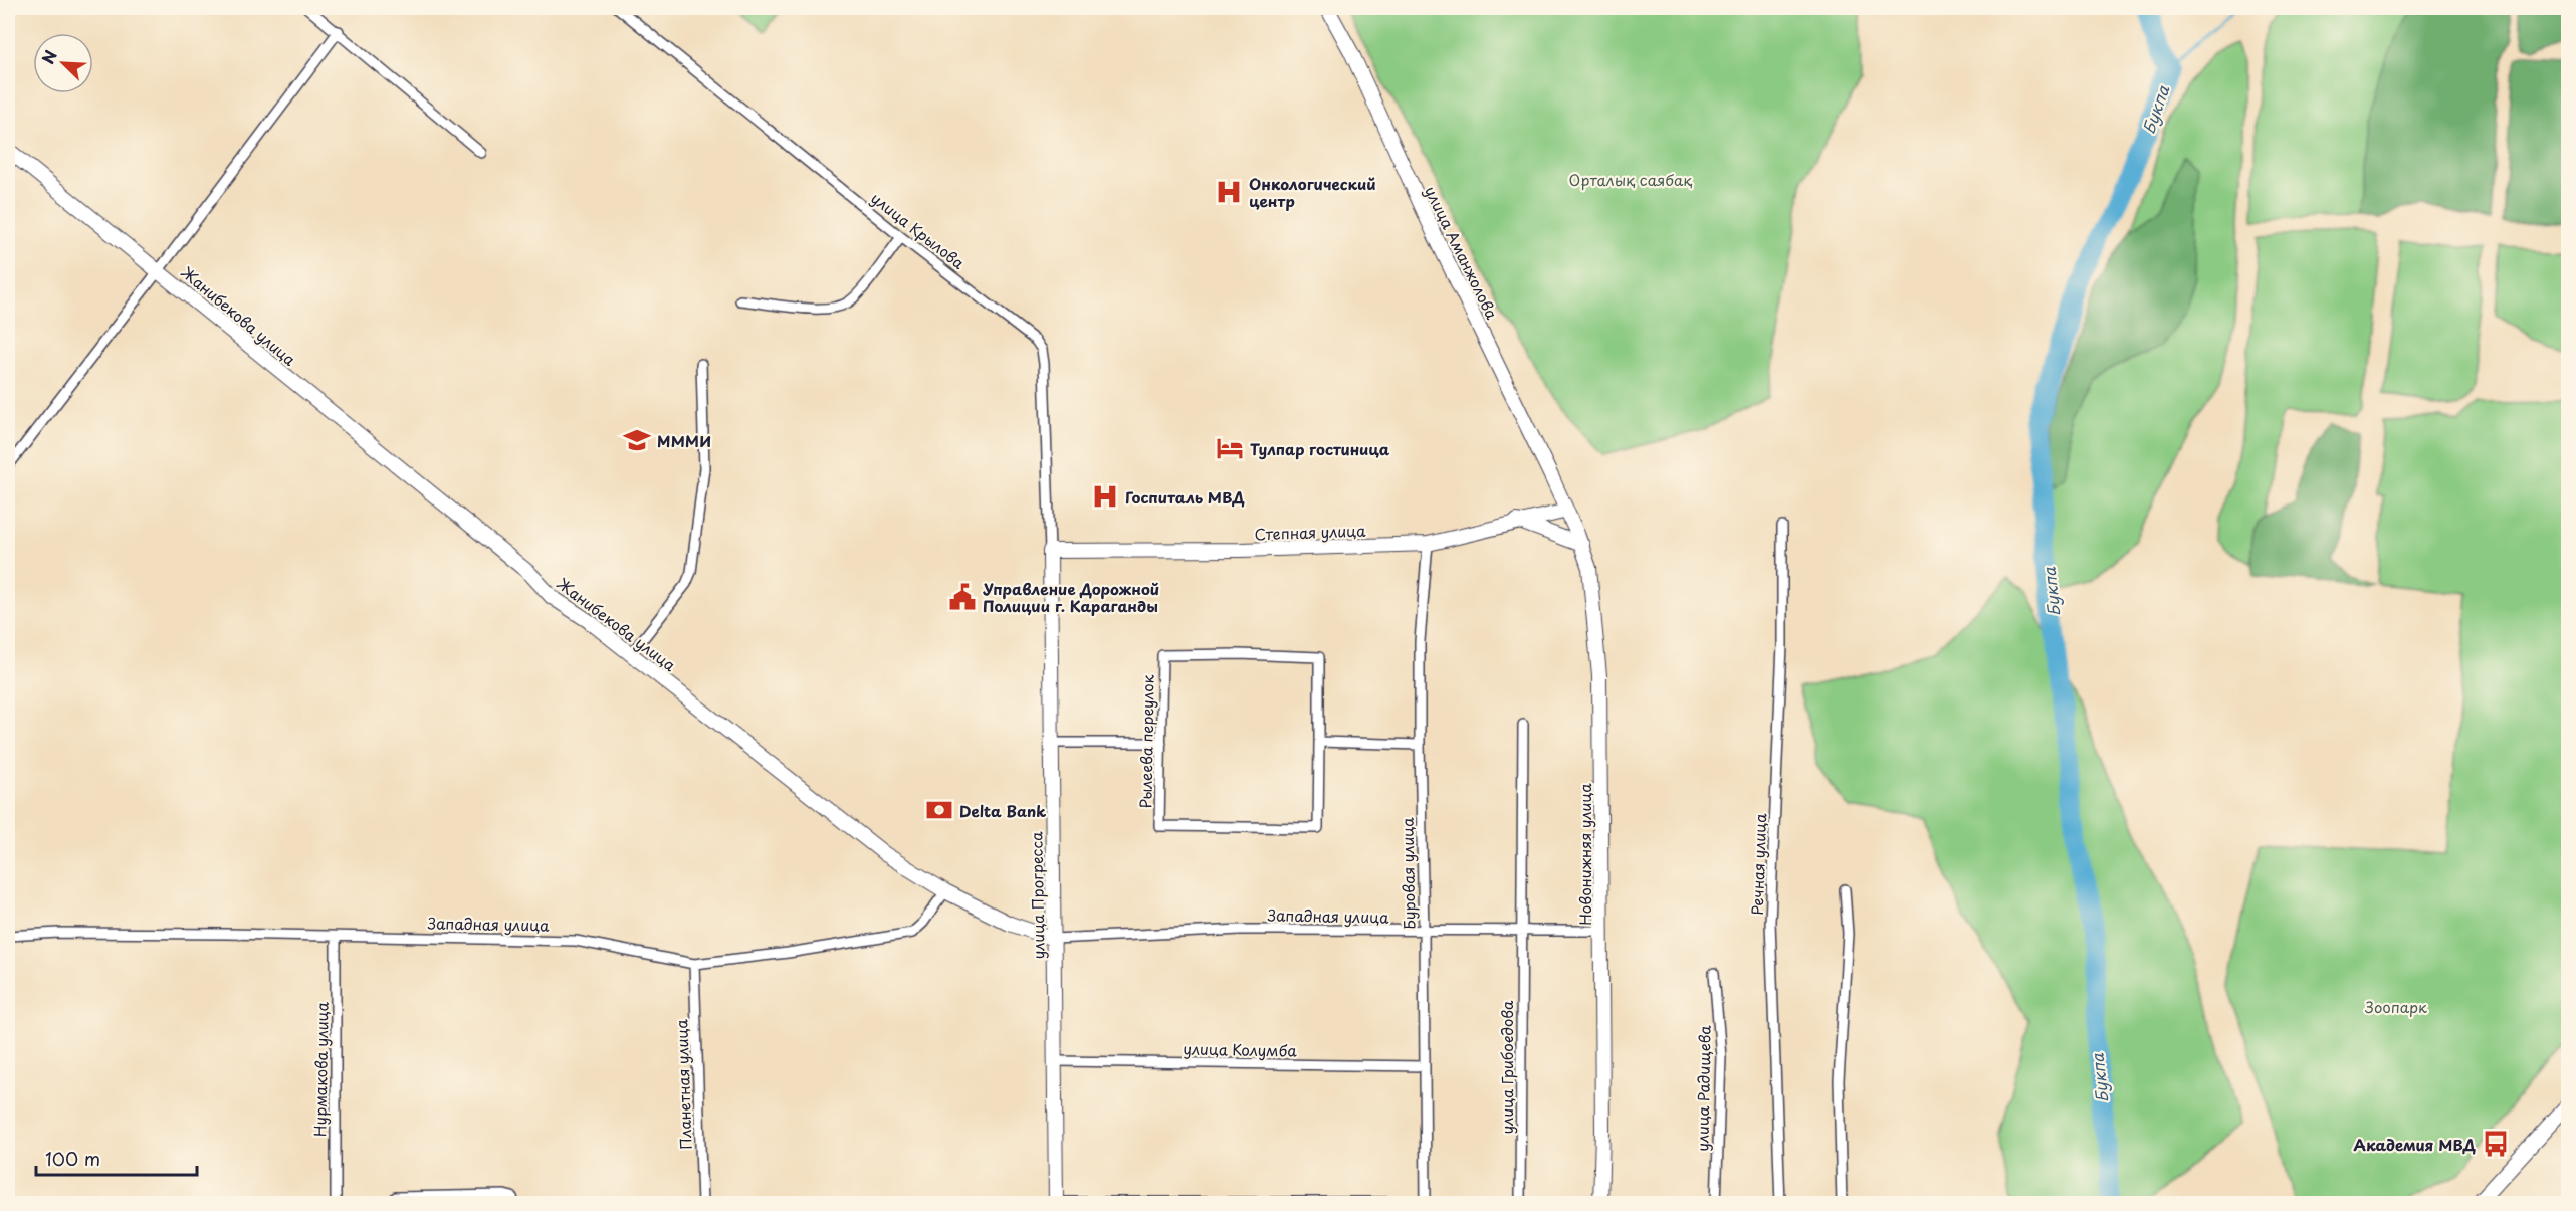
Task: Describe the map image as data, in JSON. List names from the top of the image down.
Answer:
{
  "streets": {
    "street": [
      "улица Крылова",
      "улица Аманжолова",
      "Жанибекова улица",
      "Степная улица",
      "Рылеева переулок",
      "Новонижняя улица",
      "Речная улица",
      "Буровая улица",
      "улица Прогресса",
      "Западная улица",
      "улица Колумба",
      "улица Грибоедова",
      "Нурмакова улица",
      "Планетная улица",
      "улица Радищева"
    ]
  },
  "crossings": [
    ["улица Крылова", "Степная улица"],
    ["улица Крылова", "улица Прогресса"],
    ["улица Аманжолова", "Степная улица"],
    ["улица Аманжолова", "Новонижняя улица"],
    ["Жанибекова улица", "улица Прогресса"],
    ["Жанибекова улица", "Западная улица"],
    ["Степная улица", "Новонижняя улица"],
    ["Степная улица", "Буровая улица"],
    ["Степная улица", "улица Прогресса"],
    ["Новонижняя улица", "Западная улица"],
    ["Буровая улица", "Западная улица"],
    ["Буровая улица", "улица Колумба"],
    ["улица Прогресса", "Западная улица"],
    ["улица Прогресса", "улица Колумба"],
    ["Западная улица", "улица Грибоедова"],
    ["Западная улица", "Нурмакова улица"],
    ["Западная улица", "Планетная улица"]
  ],
  "water": ["Букпа"],
  "parks": ["Орталық саябақ", "Зоопарк"],
  "places": {
    "hospital": ["Онкологический центр", "Госпиталь МВД"],
    "school or university": ["МММИ"],
    "hotel": ["Тулпар гостиница"],
    "public building": ["Управление Дорожной Полиции г. Караганды"],
    "bank": ["Delta Bank"],
    "bus stop": ["Академия МВД"]
  },
  "scale_bar": "100 m",
  "north": "top left"
}
